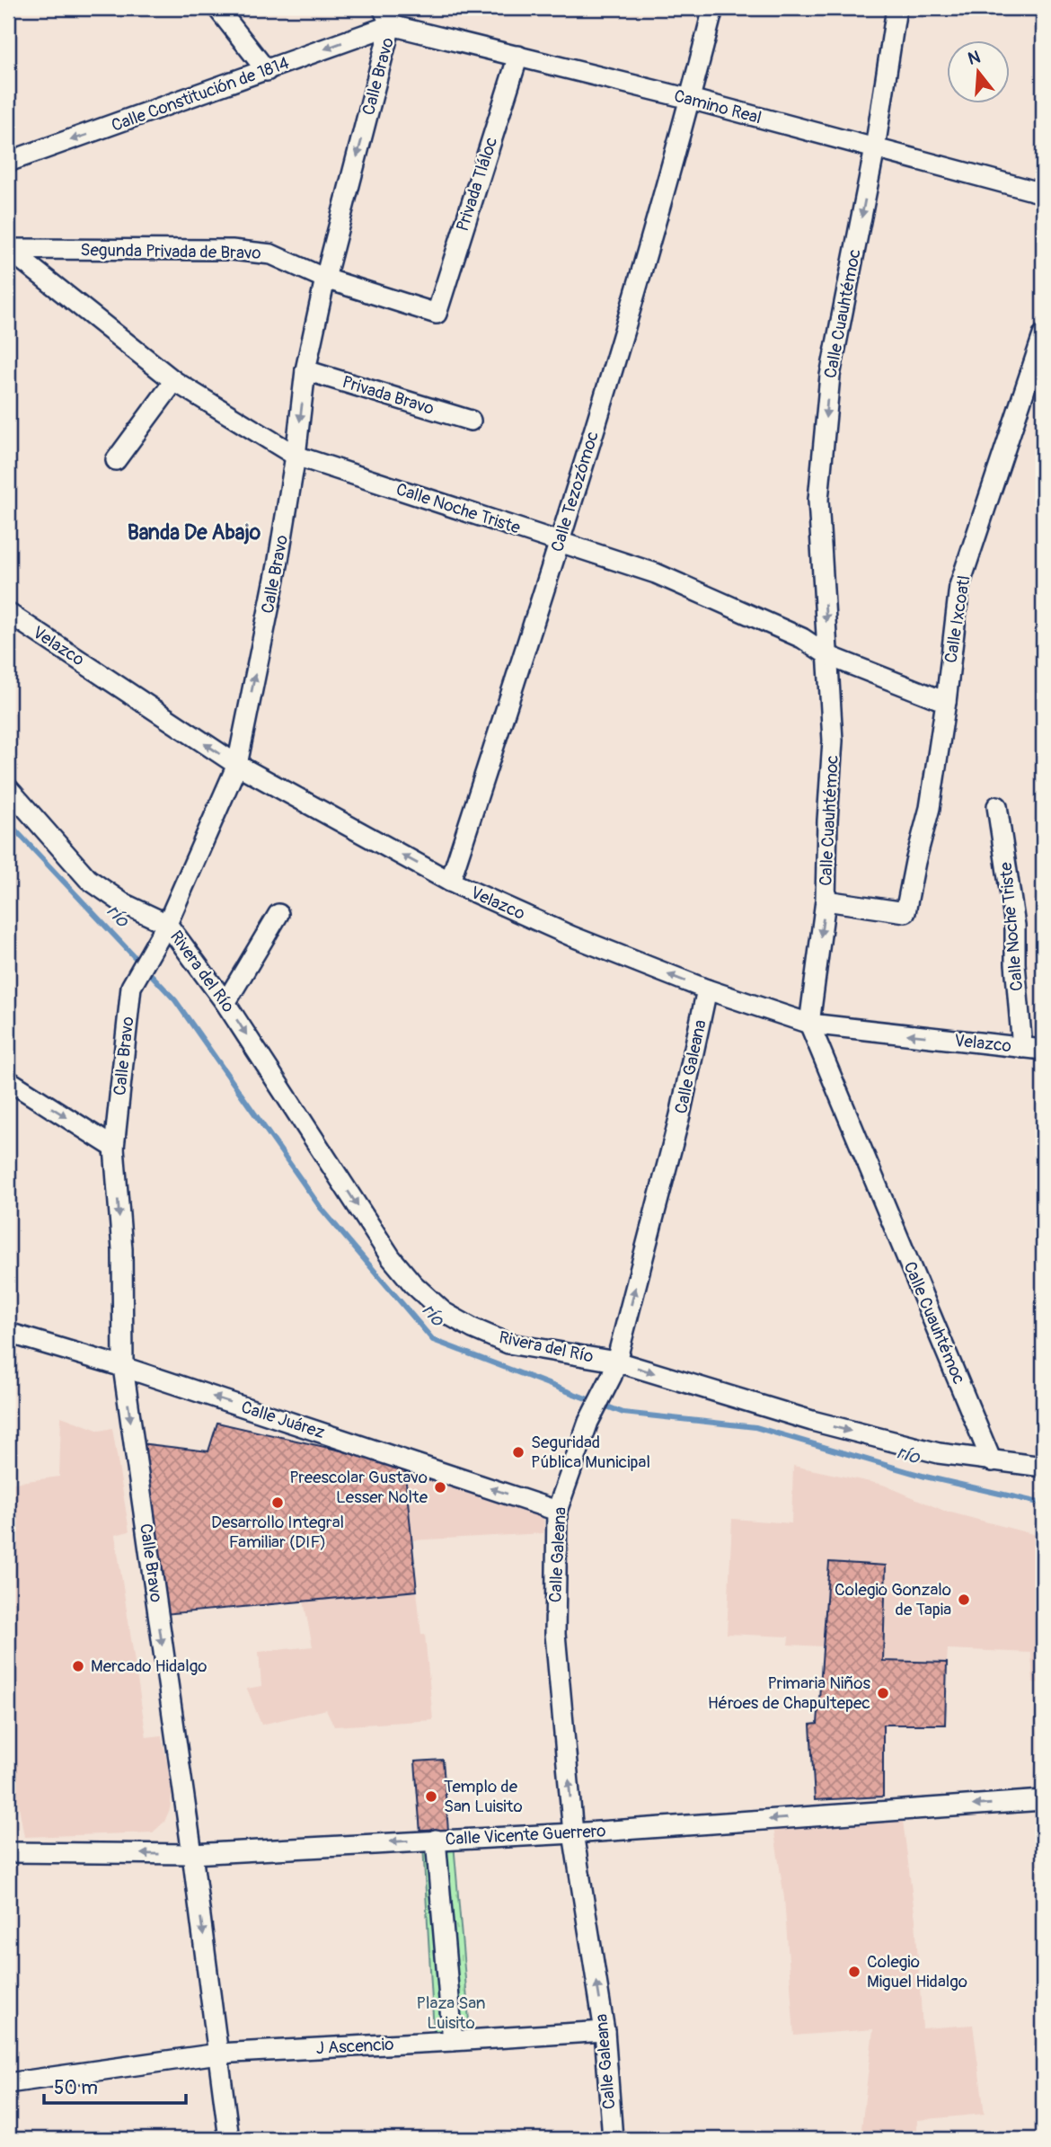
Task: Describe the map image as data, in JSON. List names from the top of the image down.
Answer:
{
  "streets": {
    "street": [
      "Calle Bravo",
      "Calle Constitución de 1814",
      "Camino Real",
      "Privada Tláloc",
      "Segunda Privada de Bravo",
      "Calle Cuauhtémoc",
      "Privada Bravo",
      "Calle Tezozómoc",
      "Calle Noche Triste",
      "Calle Ixcoatl",
      "Velazco",
      "Rivera del Río",
      "Calle Galeana",
      "Calle Juárez",
      "Calle Vicente Guerrero",
      "J Ascencio"
    ]
  },
  "crossings": [
    ["Calle Bravo", "Calle Constitución de 1814"],
    ["Calle Bravo", "Camino Real"],
    ["Calle Bravo", "Segunda Privada de Bravo"],
    ["Calle Bravo", "Privada Bravo"],
    ["Calle Bravo", "Calle Noche Triste"],
    ["Calle Bravo", "Velazco"],
    ["Calle Bravo", "Rivera del Río"],
    ["Calle Bravo", "Calle Juárez"],
    ["Calle Bravo", "Calle Vicente Guerrero"],
    ["Calle Bravo", "J Ascencio"],
    ["Calle Constitución de 1814", "Camino Real"],
    ["Camino Real", "Privada Tláloc"],
    ["Camino Real", "Calle Cuauhtémoc"],
    ["Camino Real", "Calle Tezozómoc"],
    ["Privada Tláloc", "Segunda Privada de Bravo"],
    ["Segunda Privada de Bravo", "Calle Noche Triste"],
    ["Calle Cuauhtémoc", "Calle Noche Triste"],
    ["Calle Cuauhtémoc", "Calle Ixcoatl"],
    ["Calle Cuauhtémoc", "Velazco"],
    ["Calle Cuauhtémoc", "Rivera del Río"],
    ["Calle Tezozómoc", "Calle Noche Triste"],
    ["Calle Tezozómoc", "Velazco"],
    ["Calle Noche Triste", "Calle Ixcoatl"],
    ["Calle Noche Triste", "Velazco"],
    ["Velazco", "Calle Galeana"],
    ["Rivera del Río", "Calle Galeana"],
    ["Calle Galeana", "Calle Juárez"],
    ["Calle Galeana", "Calle Vicente Guerrero"],
    ["Calle Galeana", "J Ascencio"]
  ],
  "one_way": [
    "Calle Constitución de 1814",
    "Calle Cuauhtémoc",
    "Velazco",
    "Rivera del Río",
    "Calle Galeana",
    "Calle Juárez",
    "Calle Vicente Guerrero"
  ],
  "districts": ["Banda De Abajo"],
  "water": ["río"],
  "parks": ["Plaza San Luisito"],
  "places": [
    "Seguridad Pública Municipal",
    "Preescolar Gustavo Lesser Nolte",
    "Desarrollo Integral Familiar (DIF)",
    "Colegio Gonzalo de Tapia",
    "Mercado Hidalgo",
    "Primaria Niños Héroes de Chapultepec",
    "Templo de San Luisito",
    "Colegio Miguel Hidalgo"
  ],
  "scale_bar": "50 m",
  "north": "top"
}
